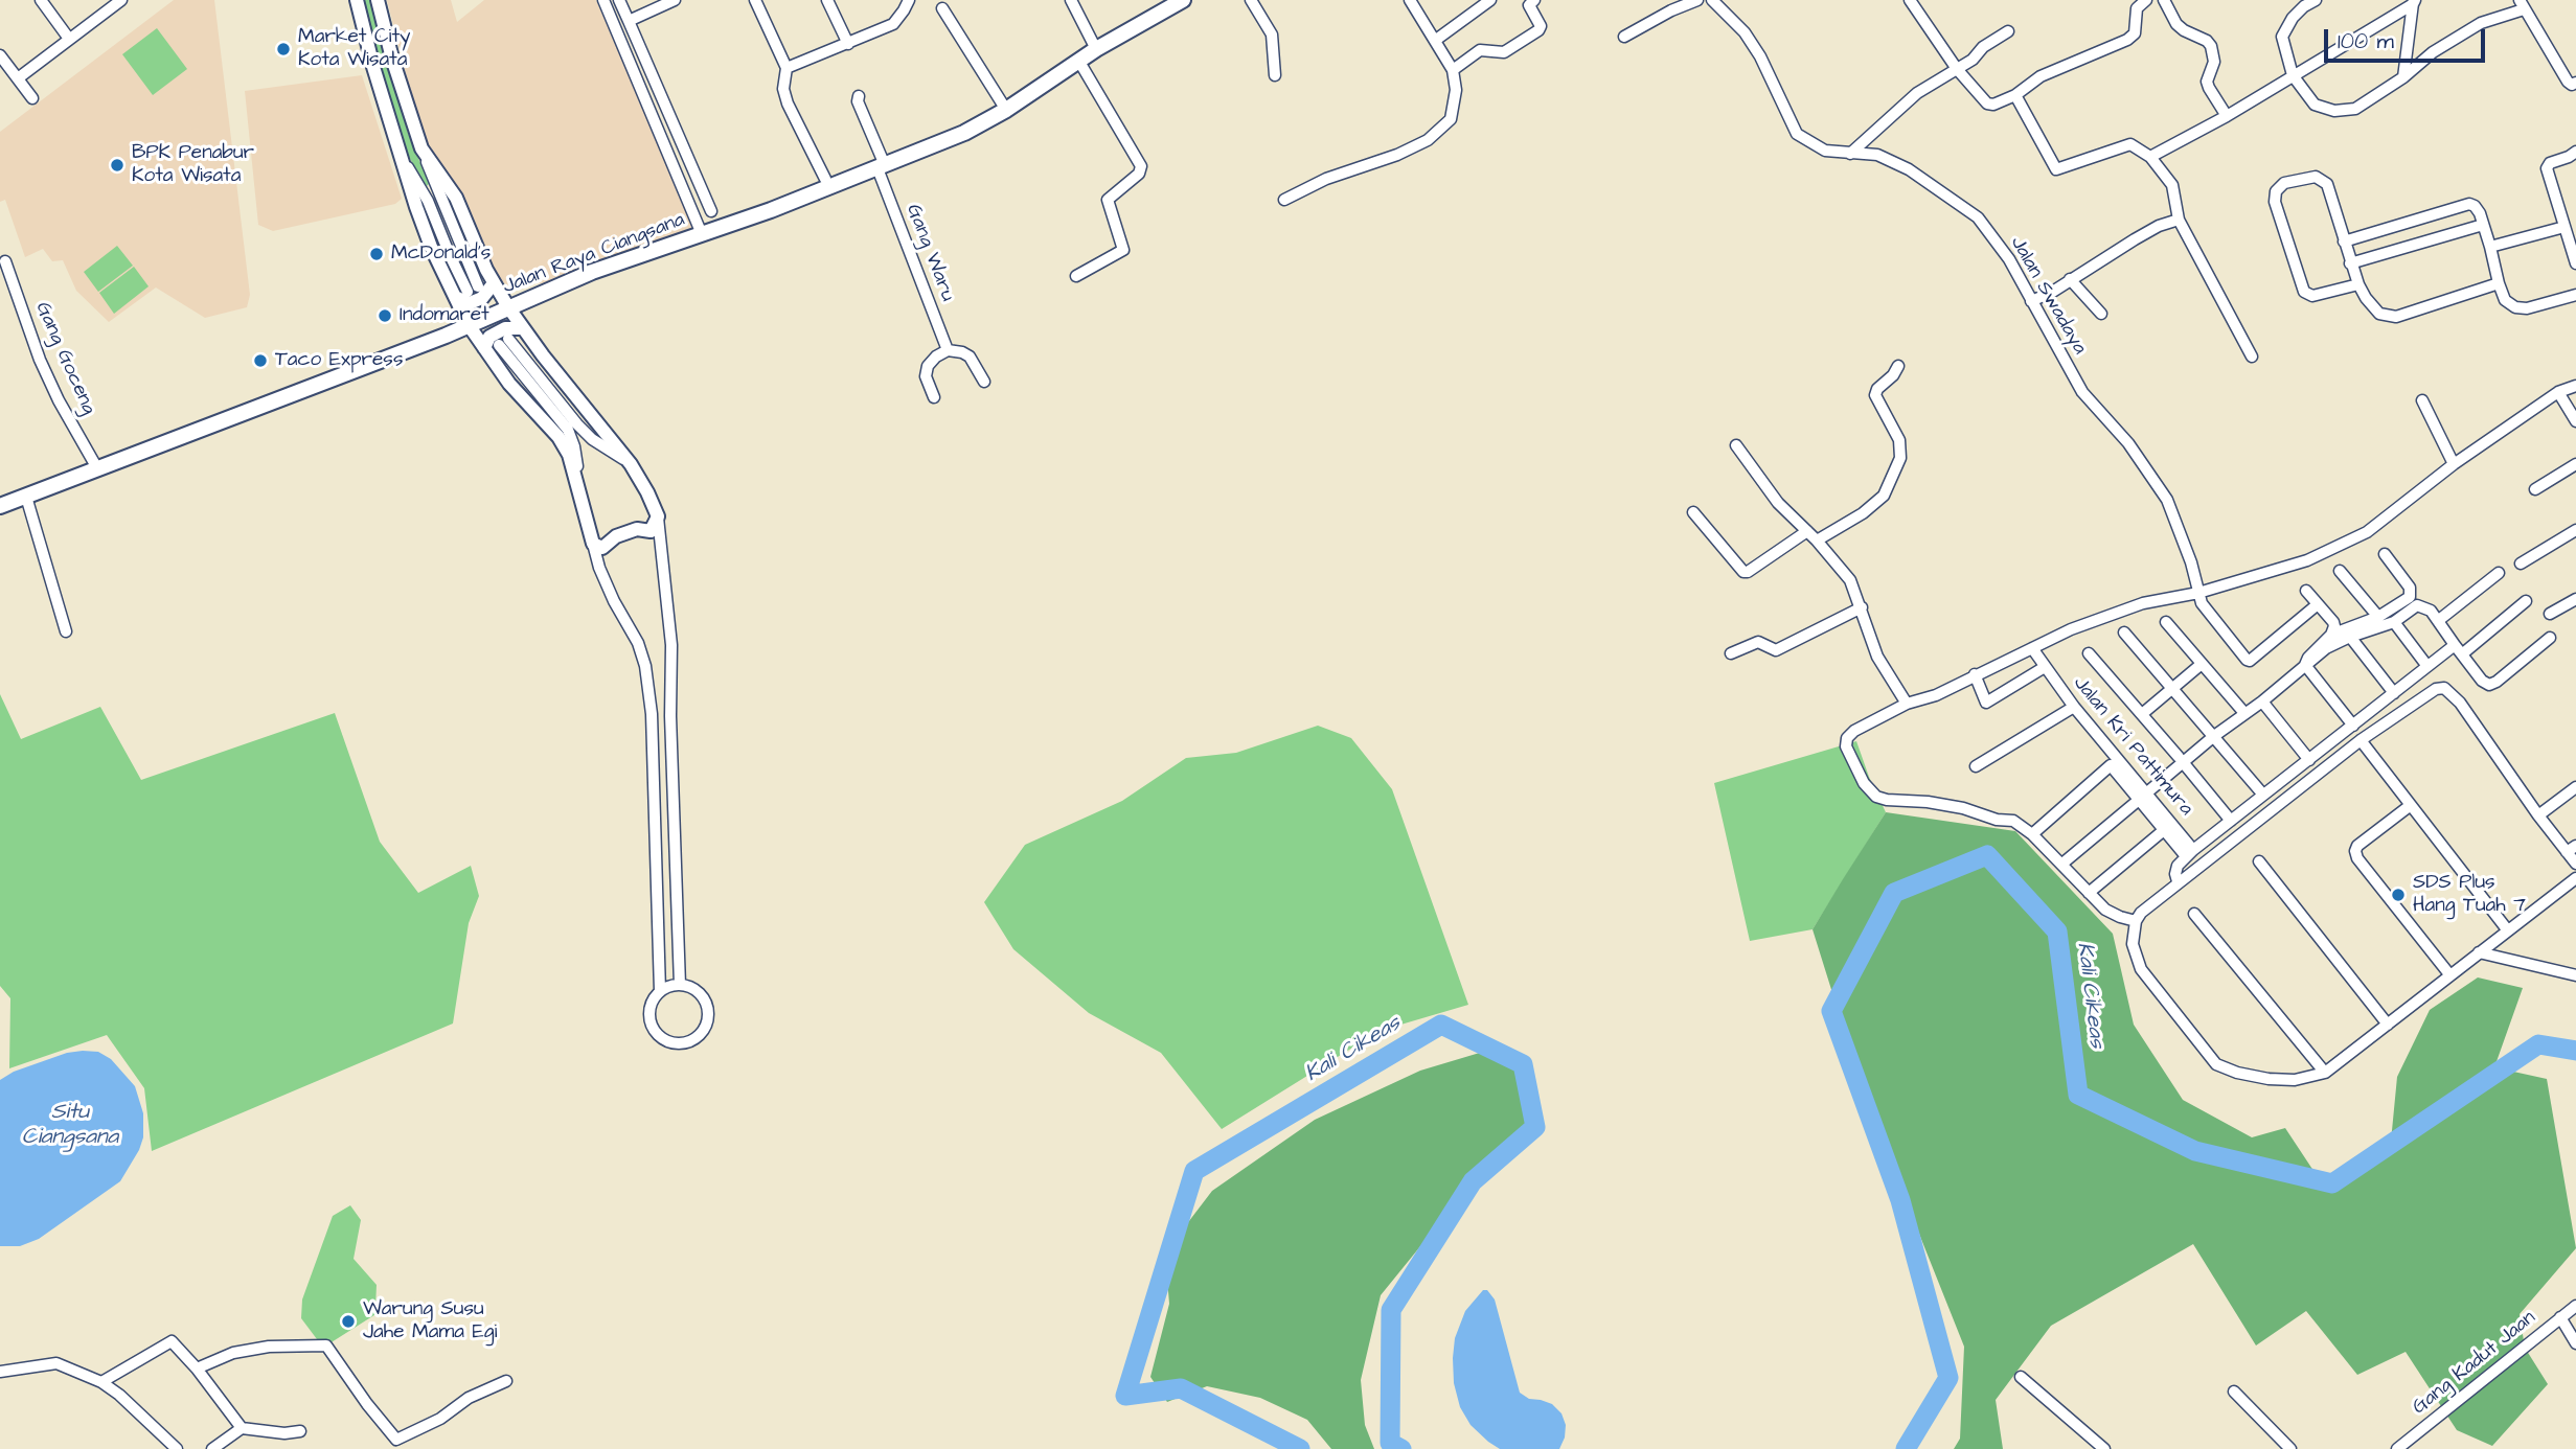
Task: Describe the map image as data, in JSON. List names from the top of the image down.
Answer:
{
  "streets": {
    "main road": ["Jalan Raya Ciangsana"],
    "street": [
      "Gang Waru",
      "Jalan Swadaya",
      "Gang Goceng",
      "Jalan Kri Pattimura",
      "Gang Kadut Jaan"
    ]
  },
  "crossings": [
    ["Gang Waru", "Jalan Raya Ciangsana"],
    ["Jalan Raya Ciangsana", "Gang Goceng"]
  ],
  "water": ["Kali Cikeas", "Situ Ciangsana"],
  "places": [
    "Market City Kota Wisata",
    "BPK Penabur Kota Wisata",
    "McDonald's",
    "Indomaret",
    "Taco Express",
    "SDS Plus Hang Tuah 7",
    "Warung Susu Jahe Mama Egi"
  ],
  "scale_bar": "100 m"
}
